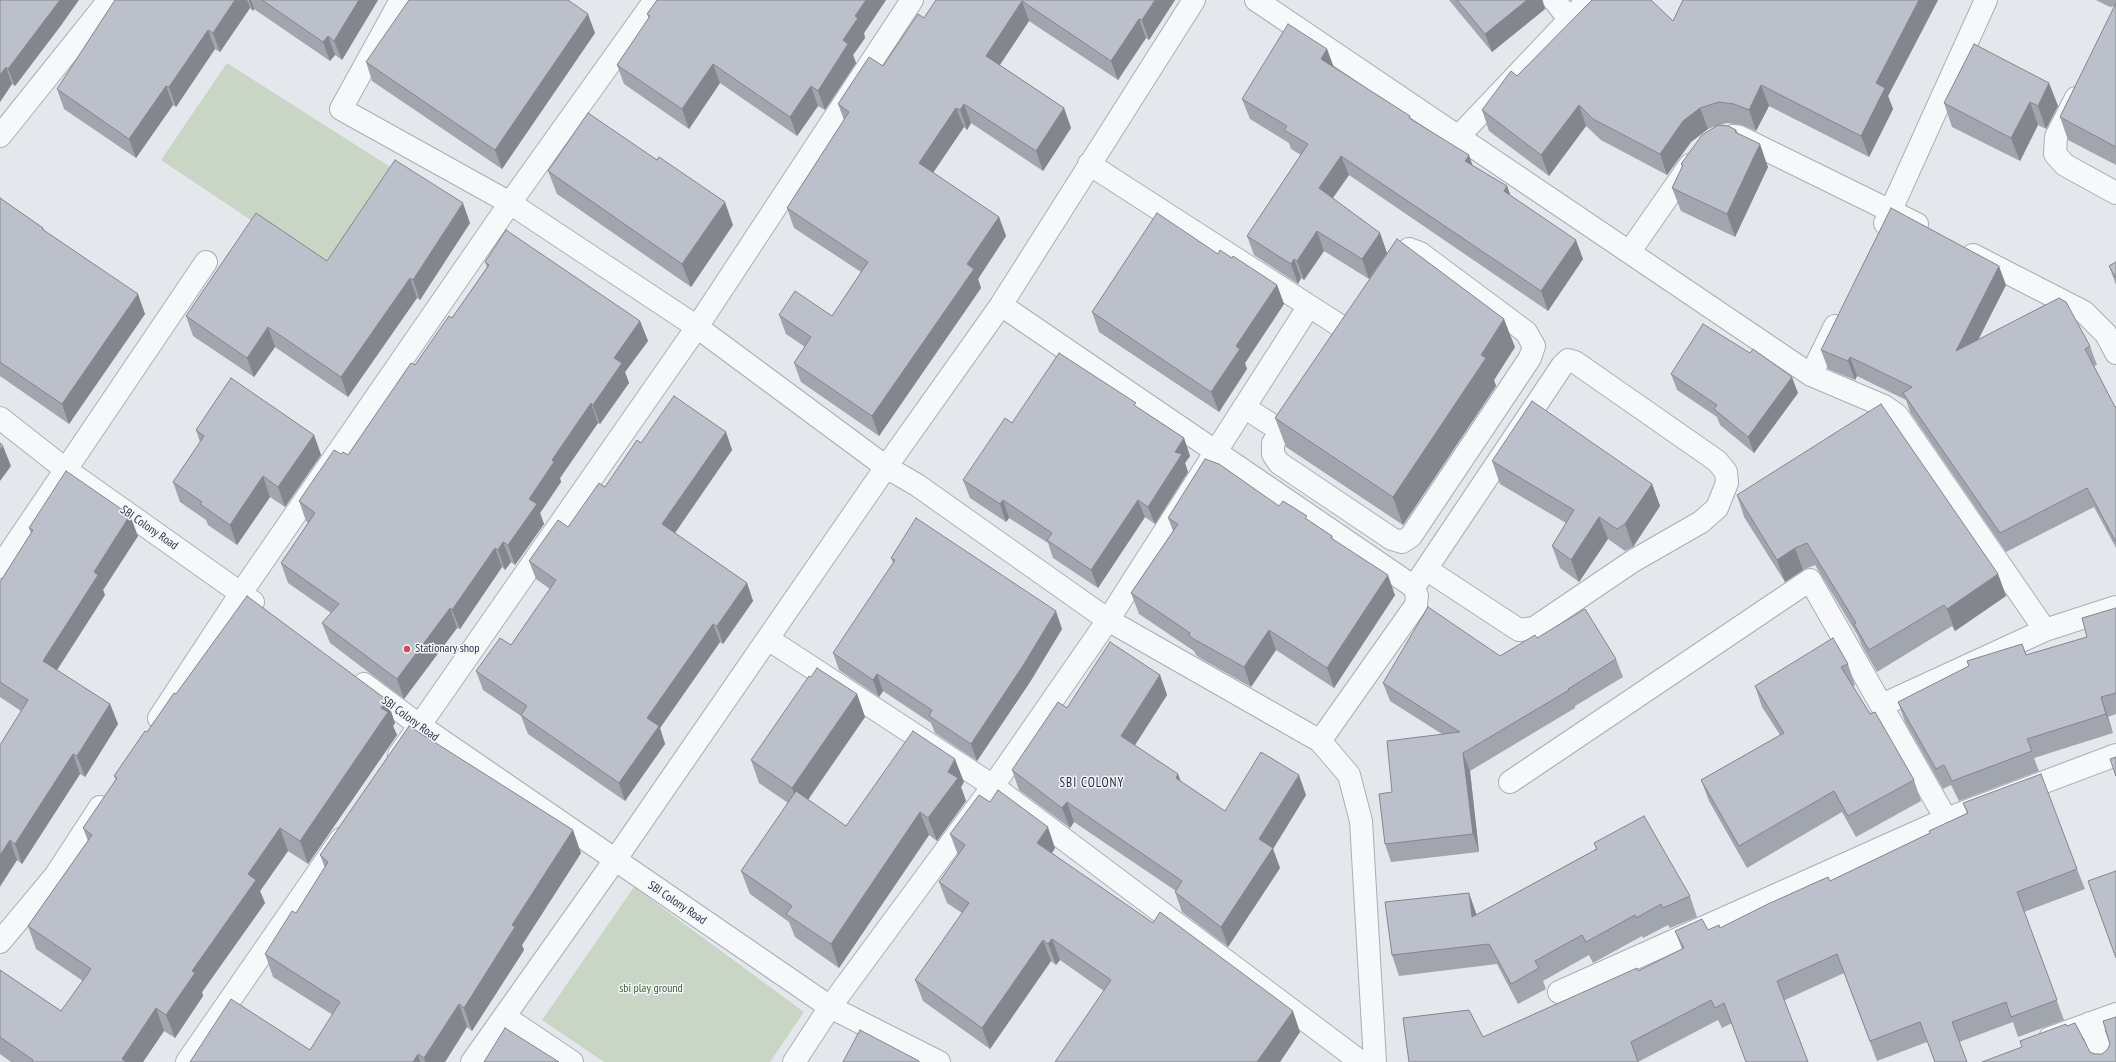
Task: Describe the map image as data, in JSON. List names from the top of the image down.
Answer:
{
  "streets": {
    "street": ["SBI Colony Road"]
  },
  "districts": ["SBI COLONY"],
  "parks": ["sbi play ground"],
  "places": ["Stationary shop"]
}
